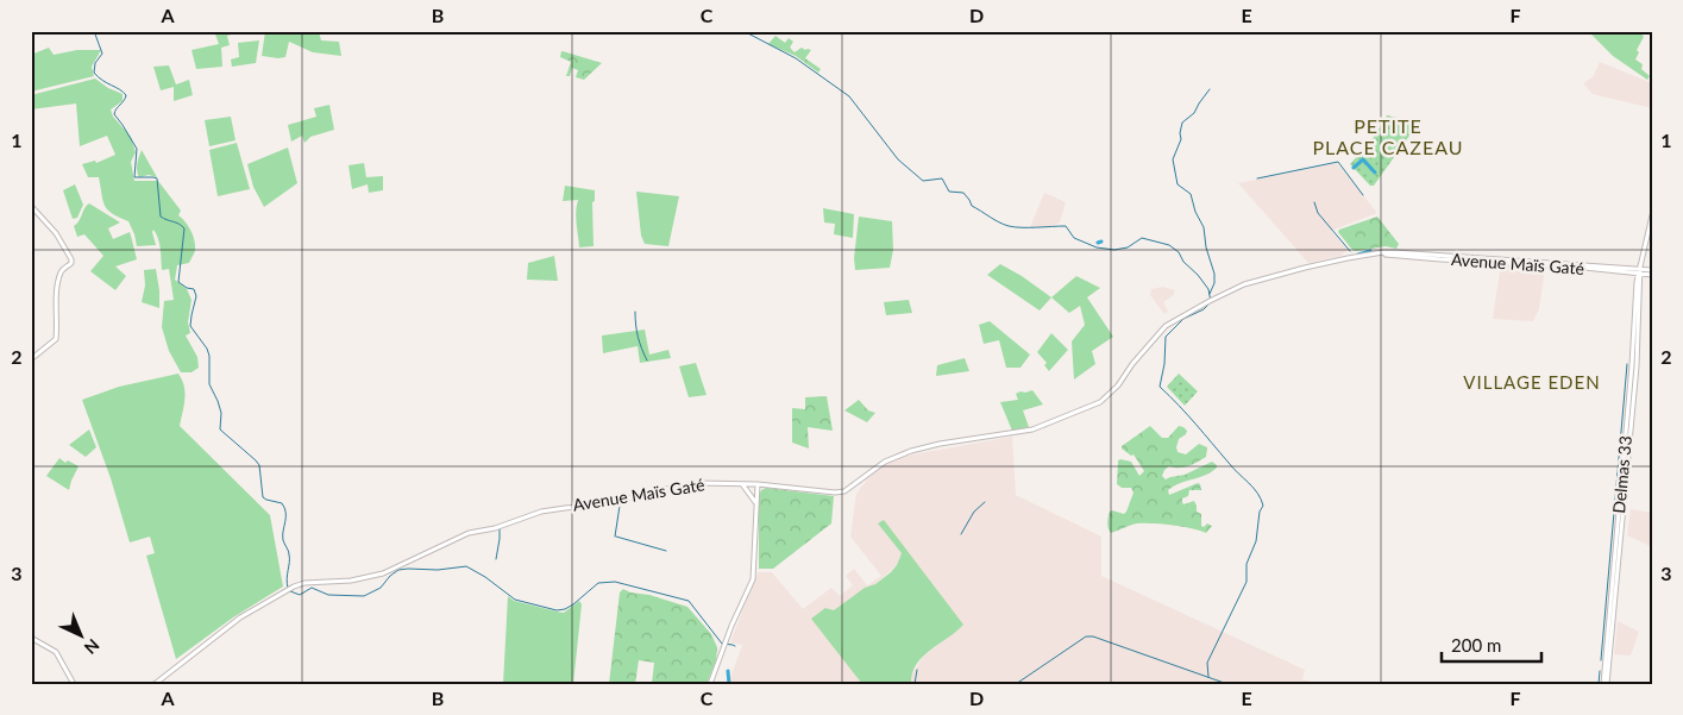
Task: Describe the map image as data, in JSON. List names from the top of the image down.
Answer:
{
  "streets": {
    "street": ["Avenue Maïs Gaté", "Delmas 33"]
  },
  "crossings": [
    ["Avenue Maïs Gaté", "Delmas 33"]
  ],
  "districts": ["PETITE PLACE CAZEAU", "VILLAGE EDEN"],
  "scale_bar": "200 m",
  "north": "bottom right",
  "grid": {
    "columns": [
      "A",
      "B",
      "C",
      "D",
      "E",
      "F"
    ],
    "rows": ["1", "2", "3"]
  }
}
